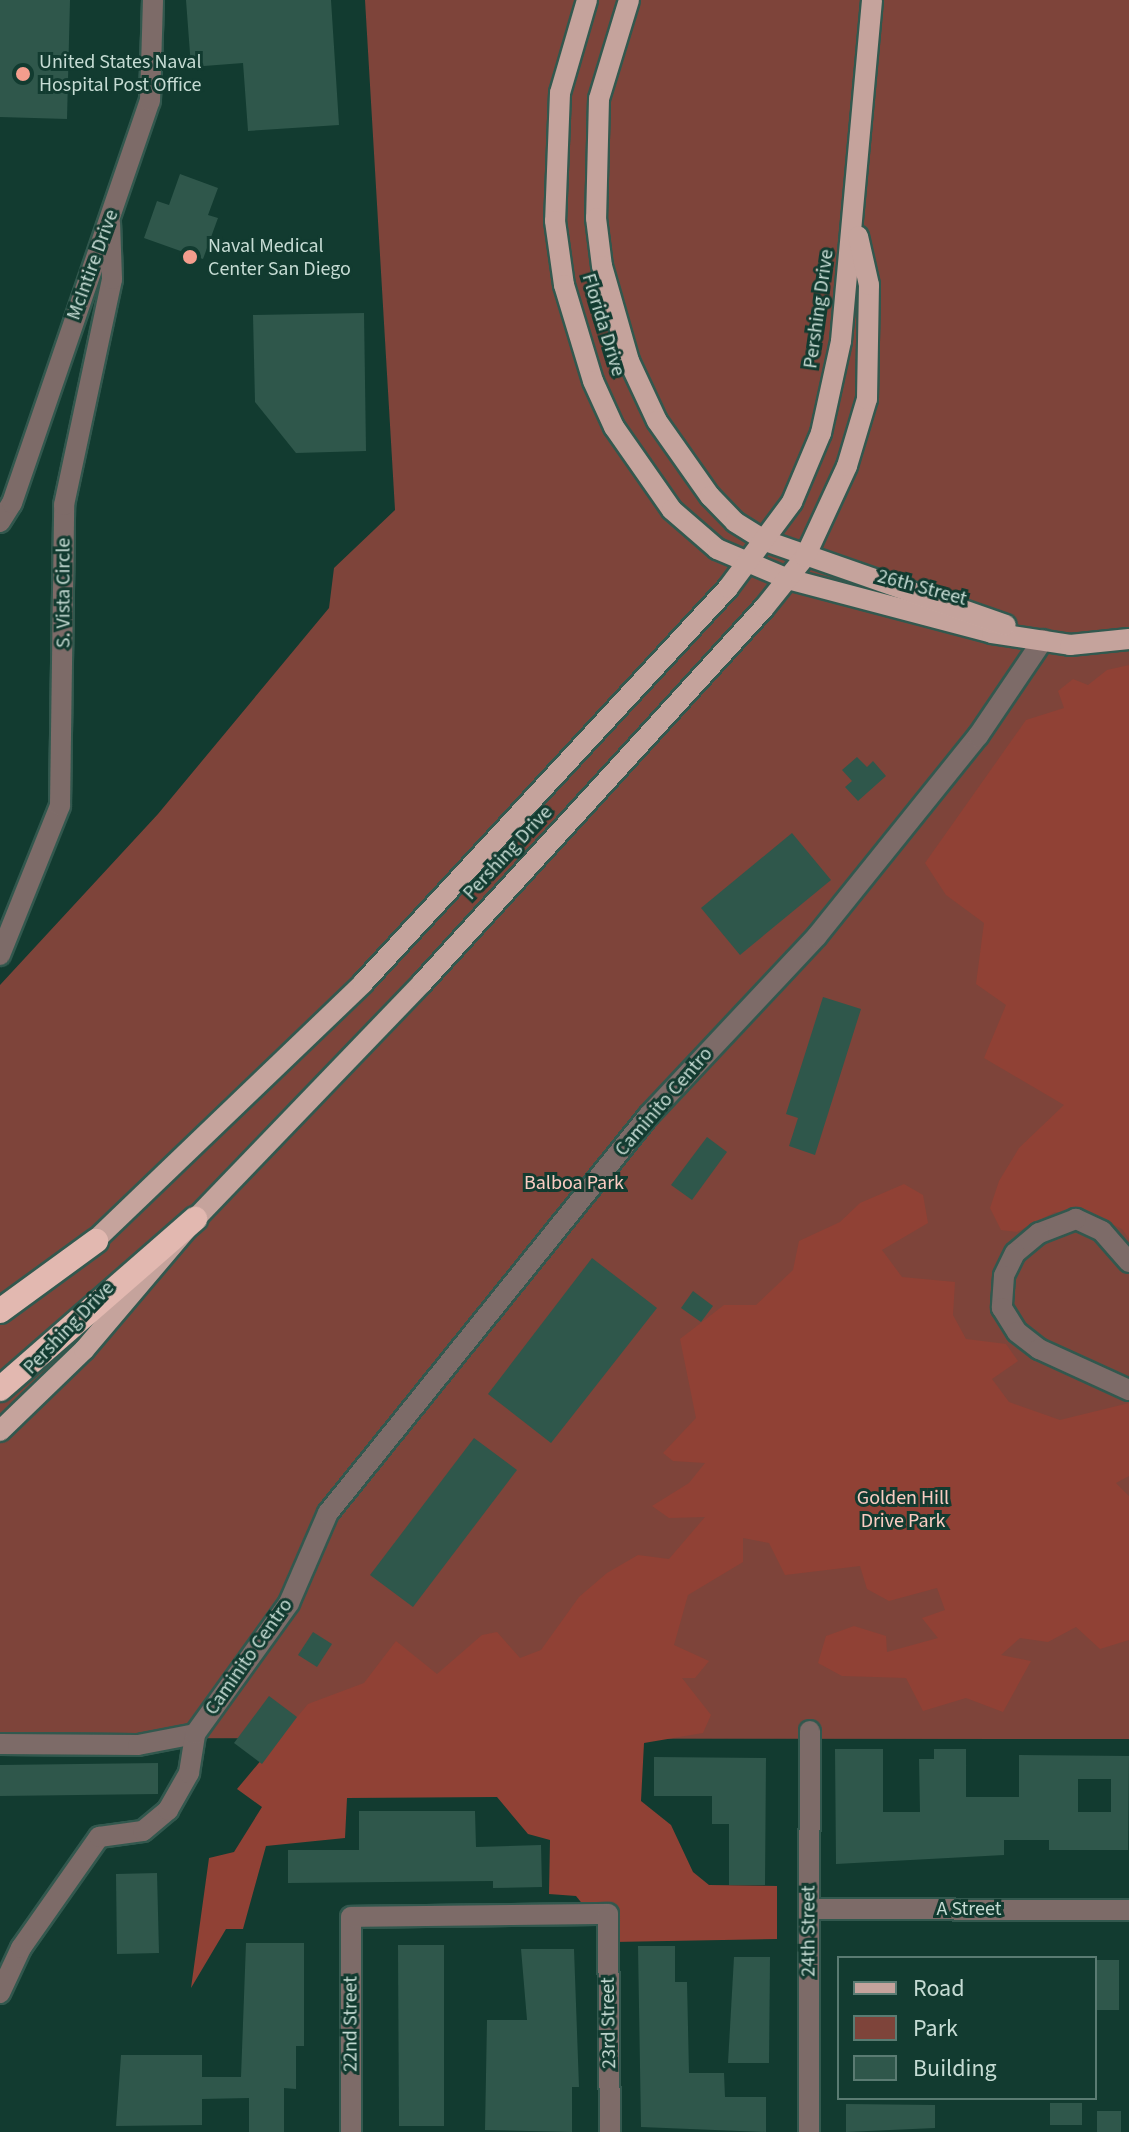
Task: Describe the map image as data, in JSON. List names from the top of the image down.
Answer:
{
  "streets": {
    "main road": ["Pershing Drive", "Florida Drive", "26th Street"],
    "street": [
      "McIntire Drive",
      "S. Vista Circle",
      "Caminito Centro",
      "A Street",
      "24th Street",
      "23rd Street",
      "22nd Street"
    ]
  },
  "crossings": [
    ["McIntire Drive", "S. Vista Circle"],
    ["Pershing Drive", "Florida Drive"],
    ["Pershing Drive", "26th Street"],
    ["Florida Drive", "26th Street"],
    ["26th Street", "Caminito Centro"],
    ["A Street", "24th Street"],
    ["23rd Street", "22nd Street"]
  ],
  "parks": ["Balboa Park", "Golden Hill Drive Park"],
  "places": ["United States Naval Hospital Post Office", "Naval Medical Center San Diego"],
  "legend": ["Road", "Park", "Building"]
}
